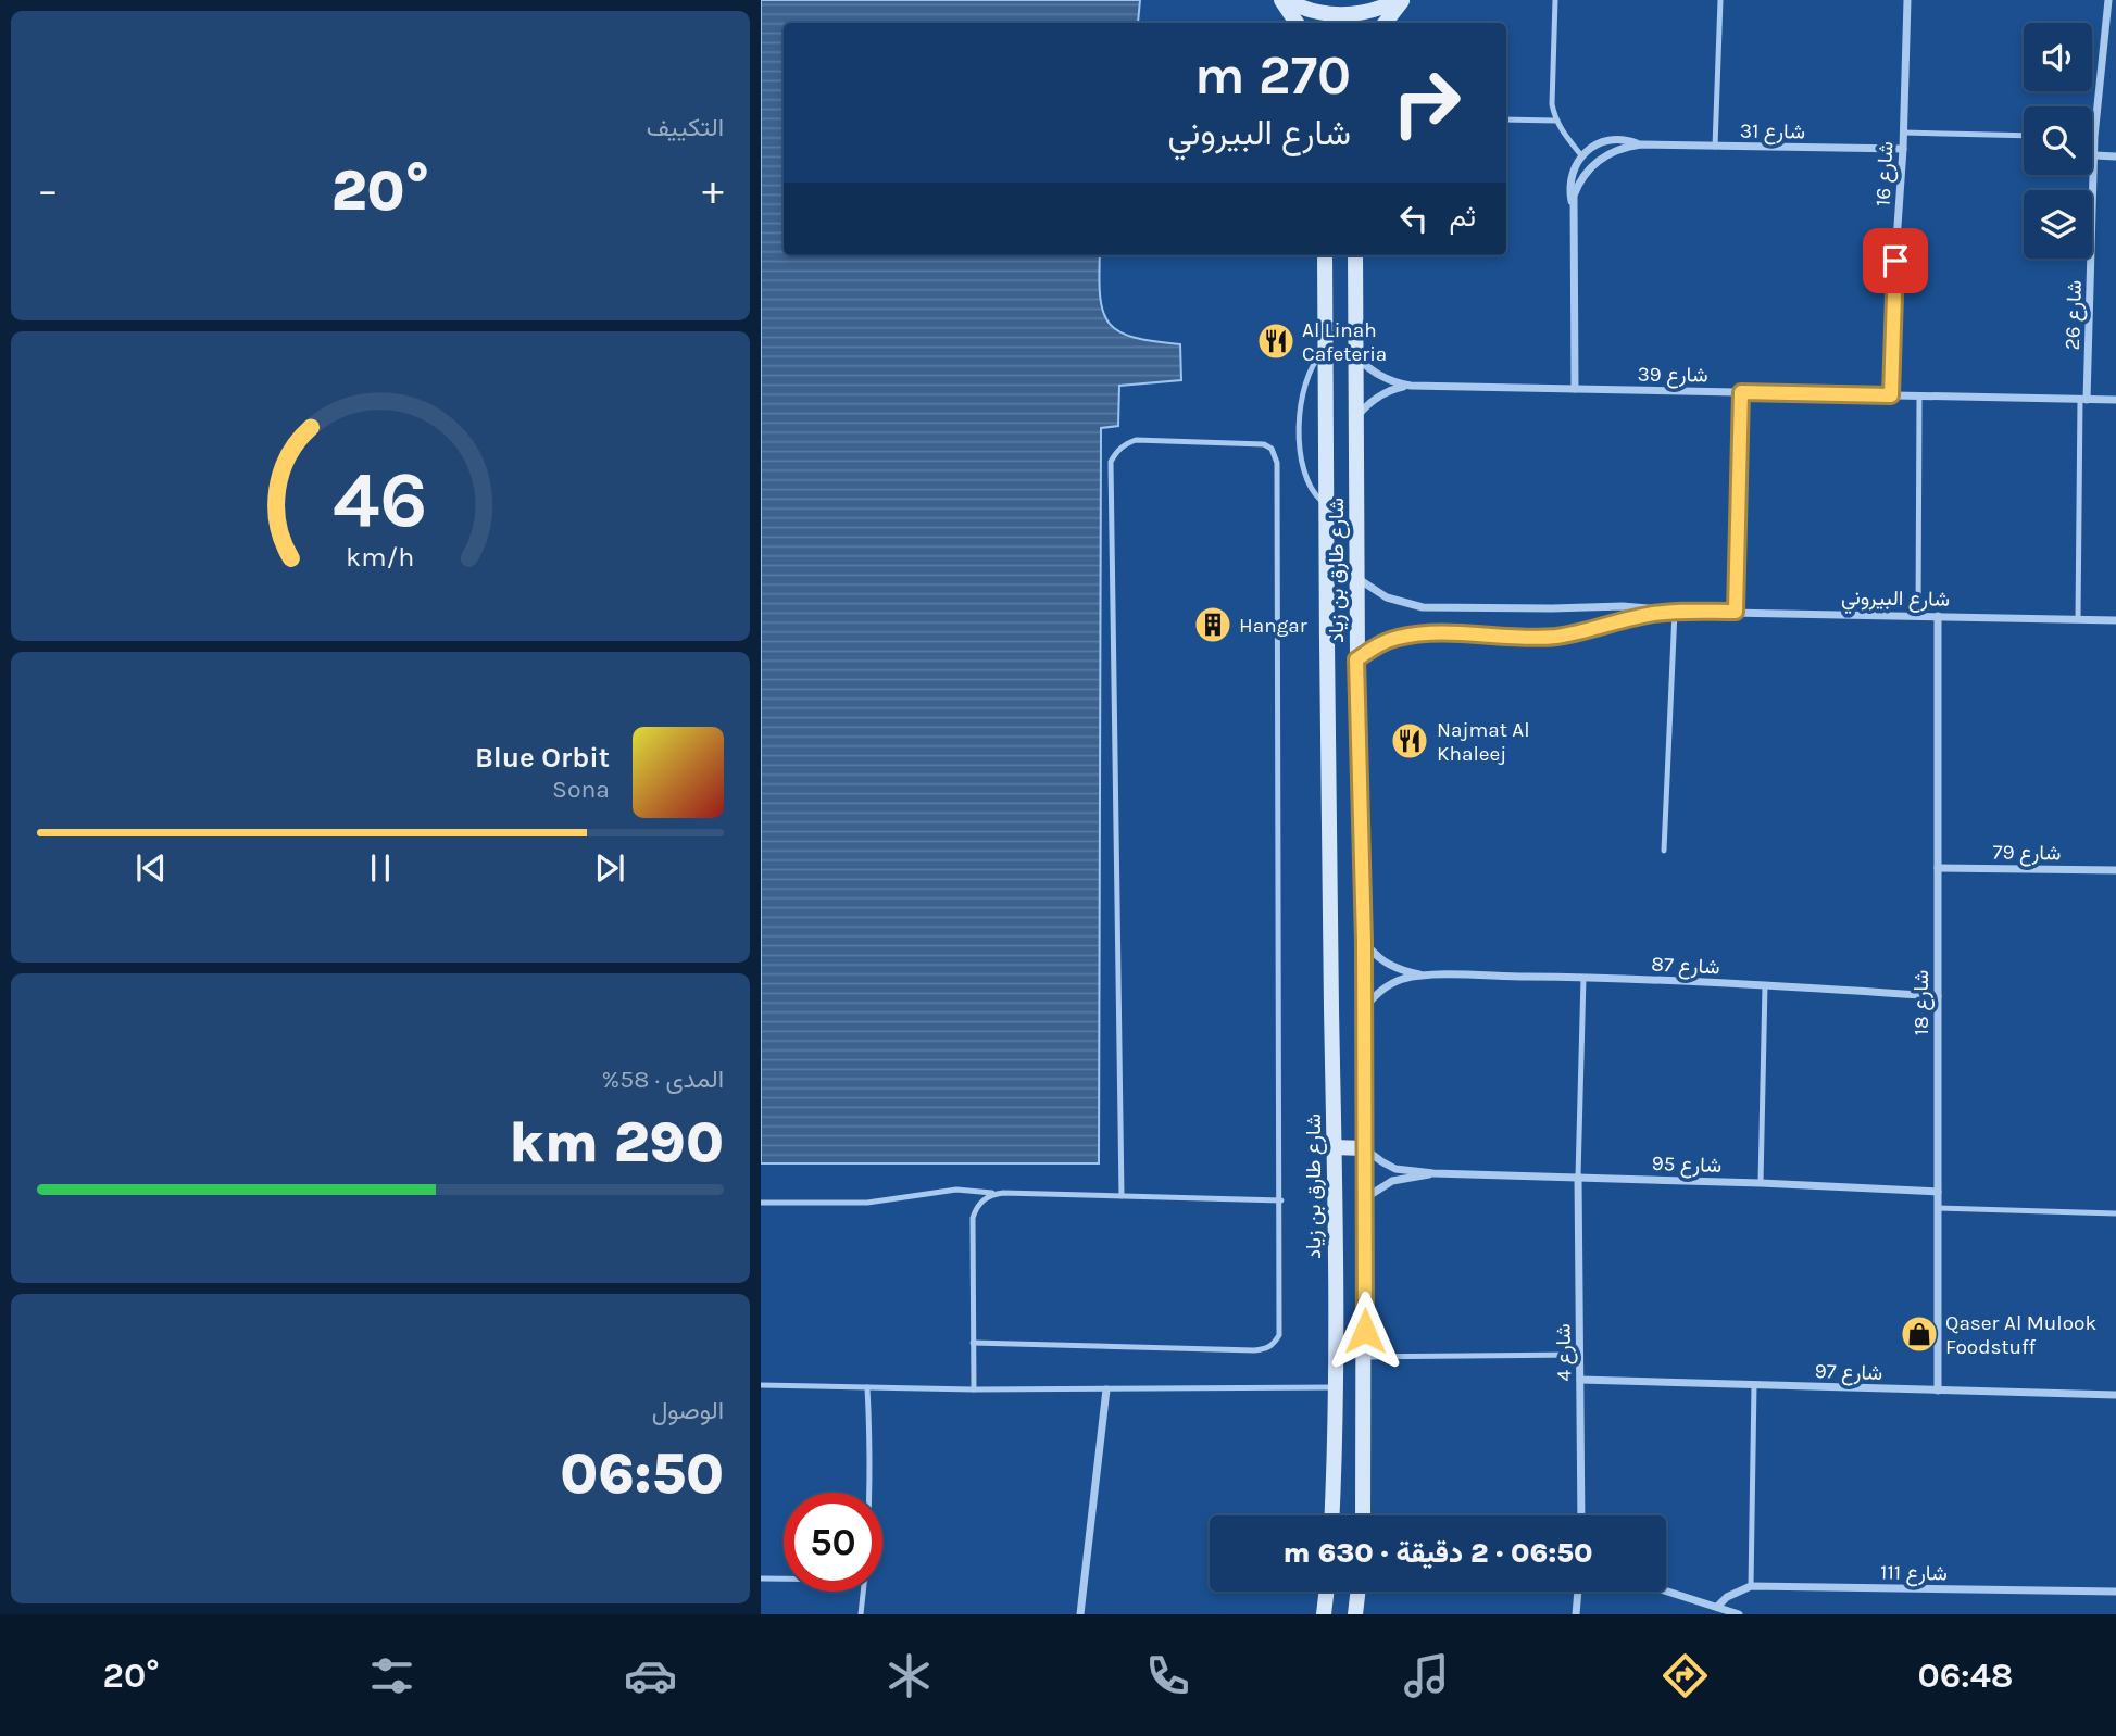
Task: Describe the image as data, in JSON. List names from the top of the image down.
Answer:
{
  "streets": {
    "main road": ["شارع طارق بن زياد"],
    "street": [
      "شارع 31",
      "شارع 16",
      "شارع 26",
      "شارع 39",
      "شارع البيروني",
      "شارع 79",
      "شارع 87",
      "شارع 18",
      "شارع 95",
      "شارع 4",
      "شارع 97",
      "شارع 111"
    ]
  },
  "crossings": [
    ["شارع 31", "شارع 16"],
    ["شارع 31", "شارع 39"],
    ["شارع 16", "شارع 39"],
    ["شارع 26", "شارع 39"],
    ["شارع 39", "شارع طارق بن زياد"],
    ["شارع طارق بن زياد", "شارع البيروني"],
    ["شارع طارق بن زياد", "شارع 87"],
    ["شارع طارق بن زياد", "شارع 95"],
    ["شارع البيروني", "شارع 18"],
    ["شارع 79", "شارع 18"],
    ["شارع 87", "شارع 18"],
    ["شارع 18", "شارع 95"],
    ["شارع 18", "شارع 97"],
    ["شارع 95", "شارع 4"],
    ["شارع 4", "شارع 97"]
  ],
  "places": {
    "restaurant": ["Al Linah Cafeteria", "Najmat Al Khaleej"],
    "building": ["Hangar"],
    "shop": ["Qaser Al Mulook Foodstuff"]
  },
  "page": {
    "tile": [
      "التكييف",
      ["المدى · 58%", "290 km"],
      ["الوصول", "06:50"]
    ],
    "turn": ["270 m", "شارع البيروني"],
    "heat": ["−", "20°", "+"],
    "then": "ثم",
    "song": ["Blue Orbit", "Sona"],
    "limit": "50",
    "trip": "06:50 · 2 دقيقة · 630 m",
    "tabs": ["06:48", "20°"],
    "gauge": ["46", "km/h"]
  }
}
